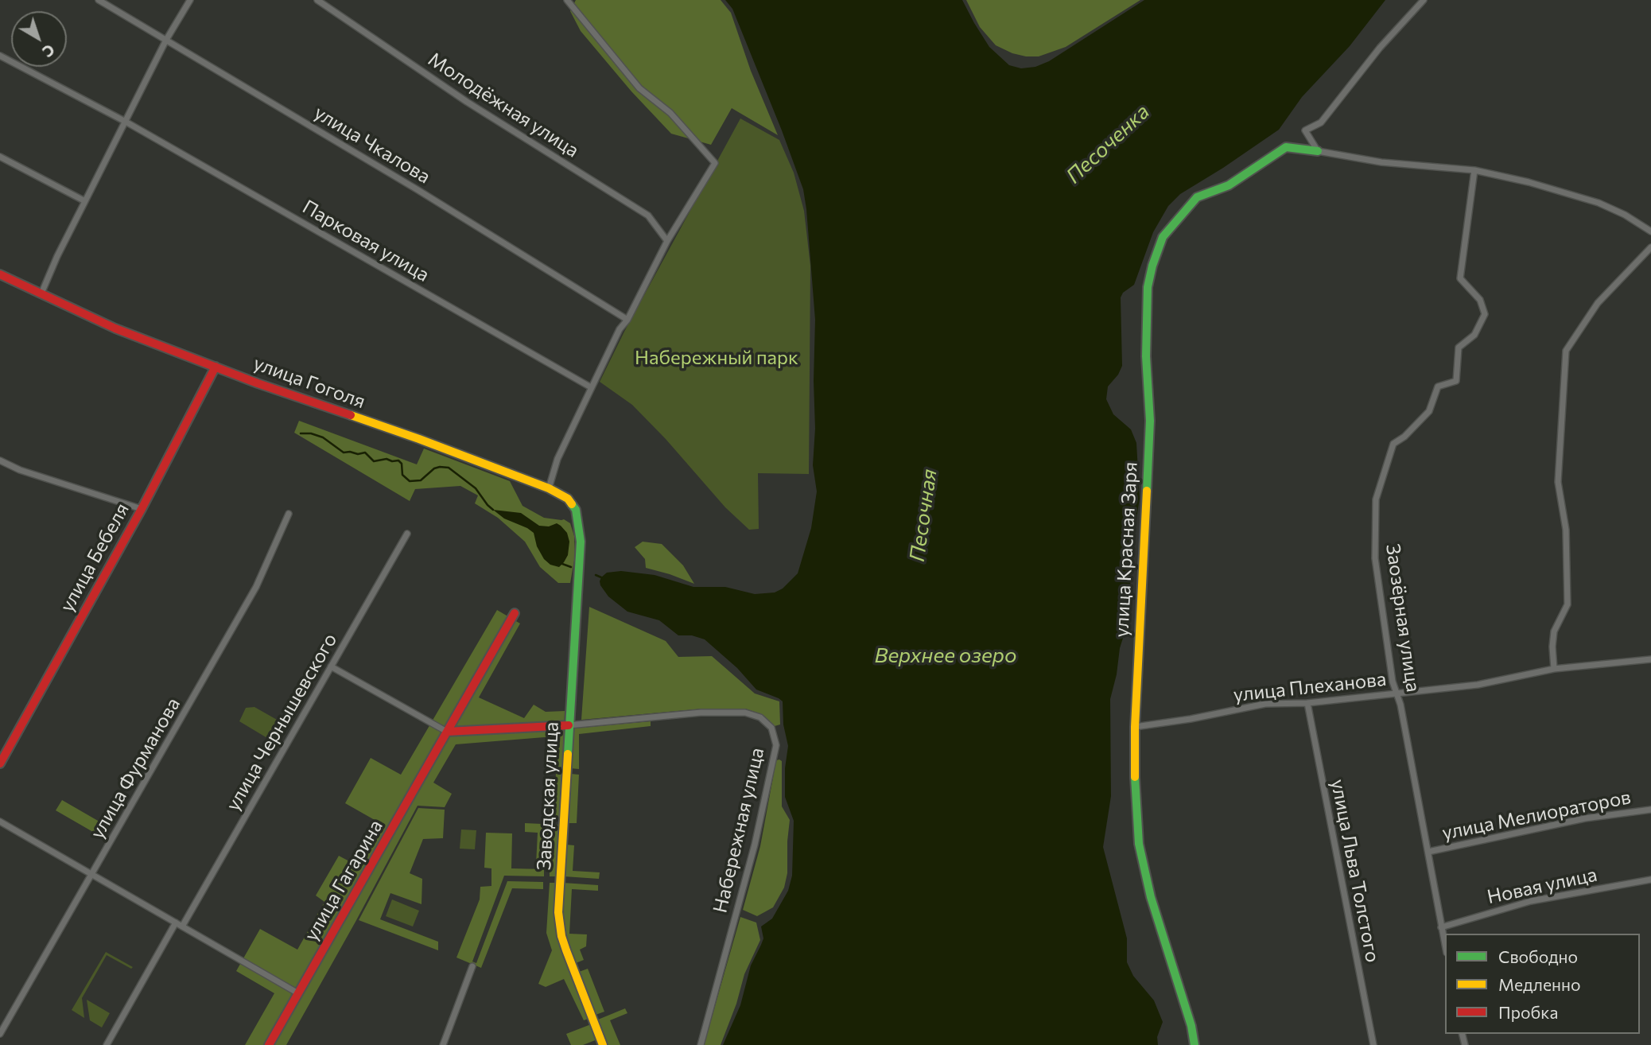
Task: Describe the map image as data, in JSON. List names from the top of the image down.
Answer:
{
  "streets": {
    "street": [
      "Молодёжная улица",
      "улица Чкалова",
      "Парковая улица",
      "улица Гоголя",
      "улица Красная Заря",
      "улица Бебеля",
      "Заозёрная улица",
      "улица Плеханова",
      "улица Чернышевского",
      "улица Фурманова",
      "Заводская улица",
      "улица Мелиораторов",
      "Набережная улица",
      "улица Льва Толстого",
      "улица Гагарина",
      "Новая улица"
    ]
  },
  "crossings": [
    ["улица Гоголя", "улица Бебеля"],
    ["улица Гоголя", "Заводская улица"],
    ["улица Красная Заря", "улица Плеханова"],
    ["Заозёрная улица", "улица Плеханова"],
    ["Заозёрная улица", "улица Мелиораторов"],
    ["Заозёрная улица", "Новая улица"],
    ["улица Плеханова", "улица Льва Толстого"],
    ["Заводская улица", "Набережная улица"]
  ],
  "water": ["Песоченка", "Песочная", "Верхнее озеро"],
  "parks": ["Набережный парк"],
  "legend": ["Свободно", "Медленно", "Пробка"],
  "north": "bottom right"
}
